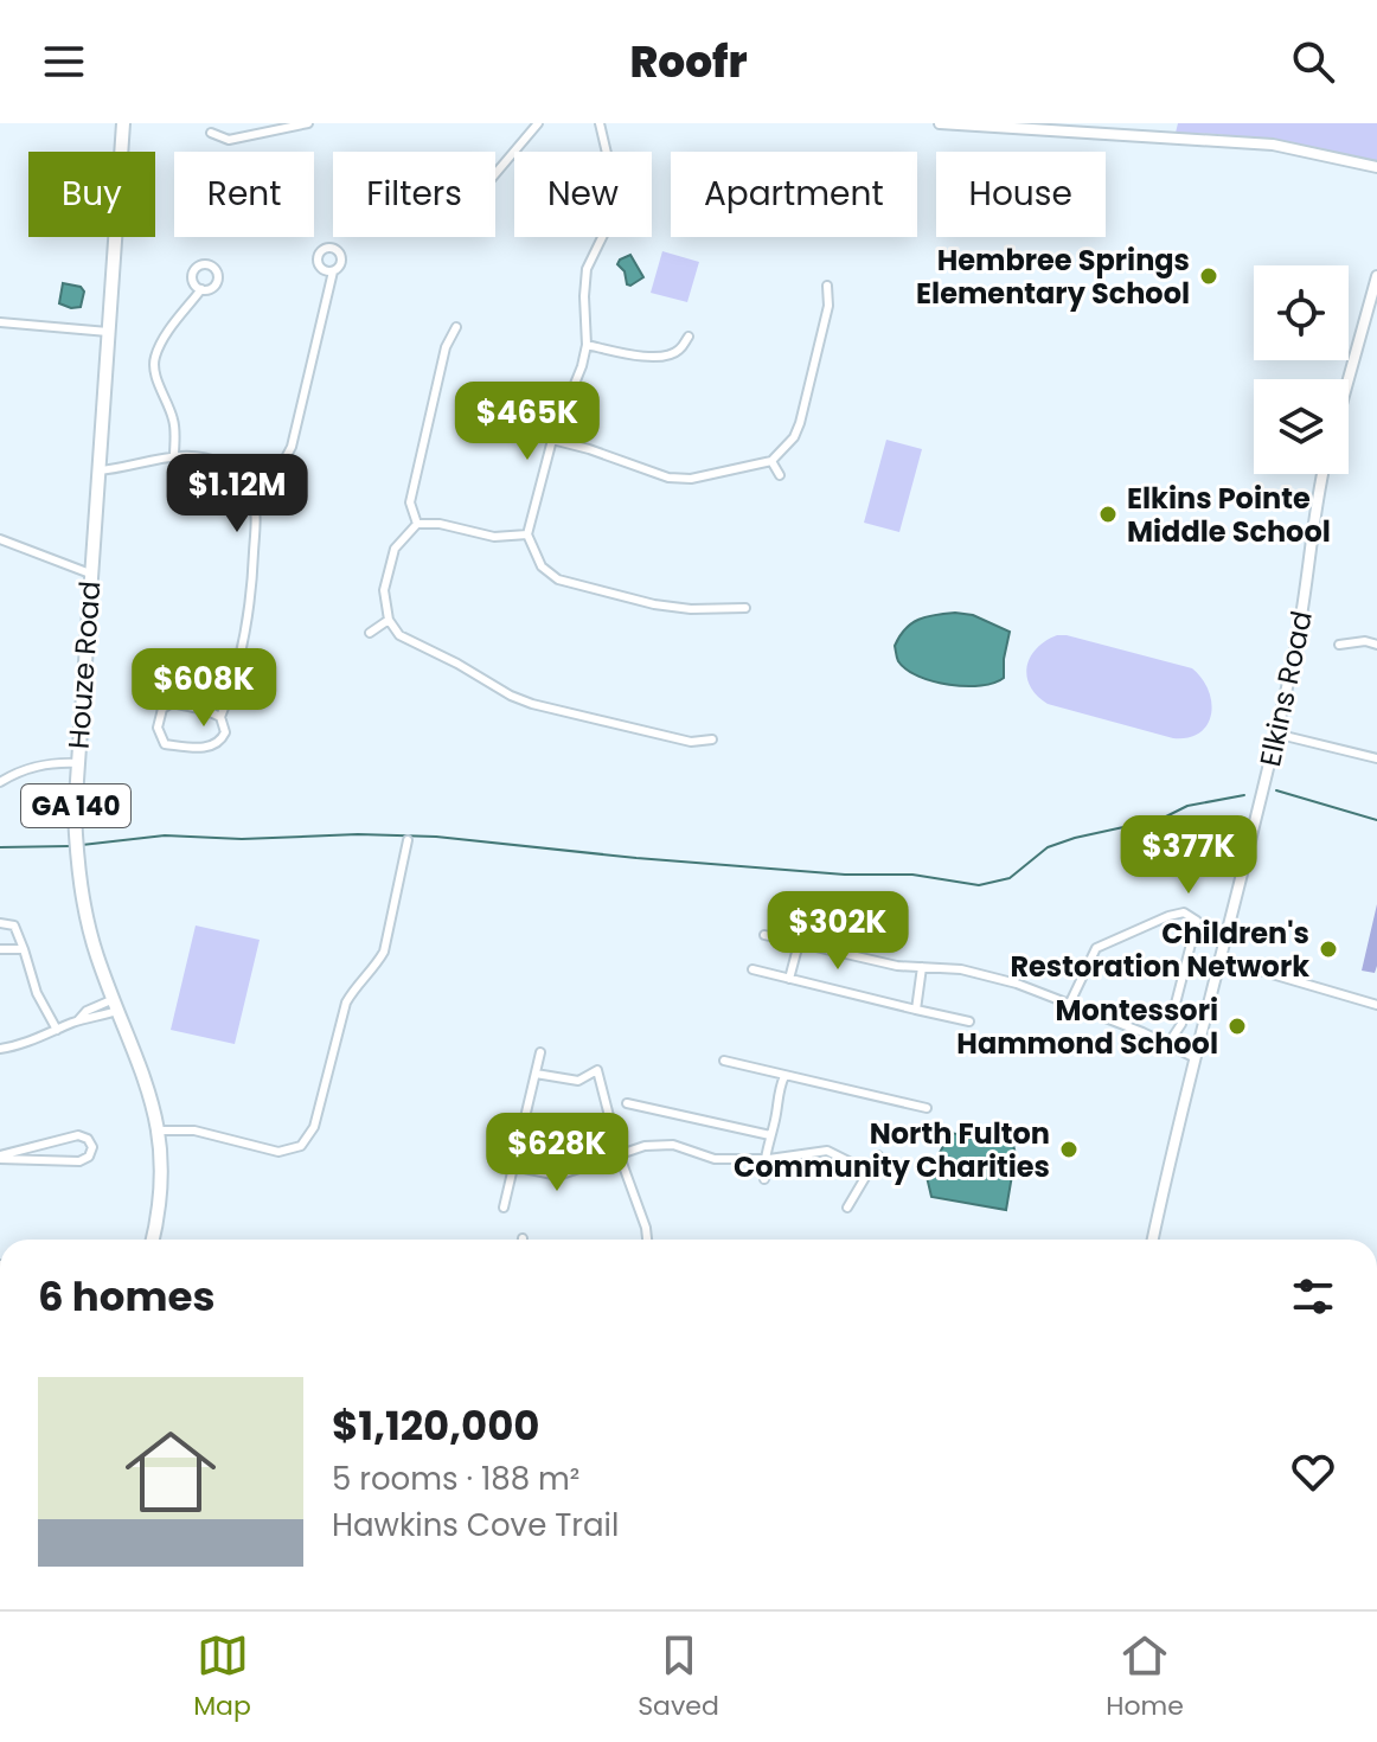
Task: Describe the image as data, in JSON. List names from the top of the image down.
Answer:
{
  "streets": {
    "main road": ["Houze Road", "GA 140"],
    "street": ["Elkins Road"]
  },
  "places": [
    "Hembree Springs Elementary School",
    "Elkins Pointe Middle School",
    "Children's Restoration Network",
    "Montessori Hammond School",
    "North Fulton Community Charities"
  ],
  "page": {
    "header": "Roofr",
    "chip": [
      "Buy",
      "Rent",
      "Filters",
      "New",
      "Apartment",
      "House"
    ],
    "price": [
      "$465K",
      "$1.12M",
      "$608K",
      "$377K",
      "$302K",
      "$628K"
    ],
    "heading": "6 homes",
    "list": [
      {
        "name": "$1,120,000",
        "note": "5 rooms · 188 m² · Hawkins Cove Trail"
      }
    ],
    "tabs": ["Map", "Saved", "Home"]
  }
}
